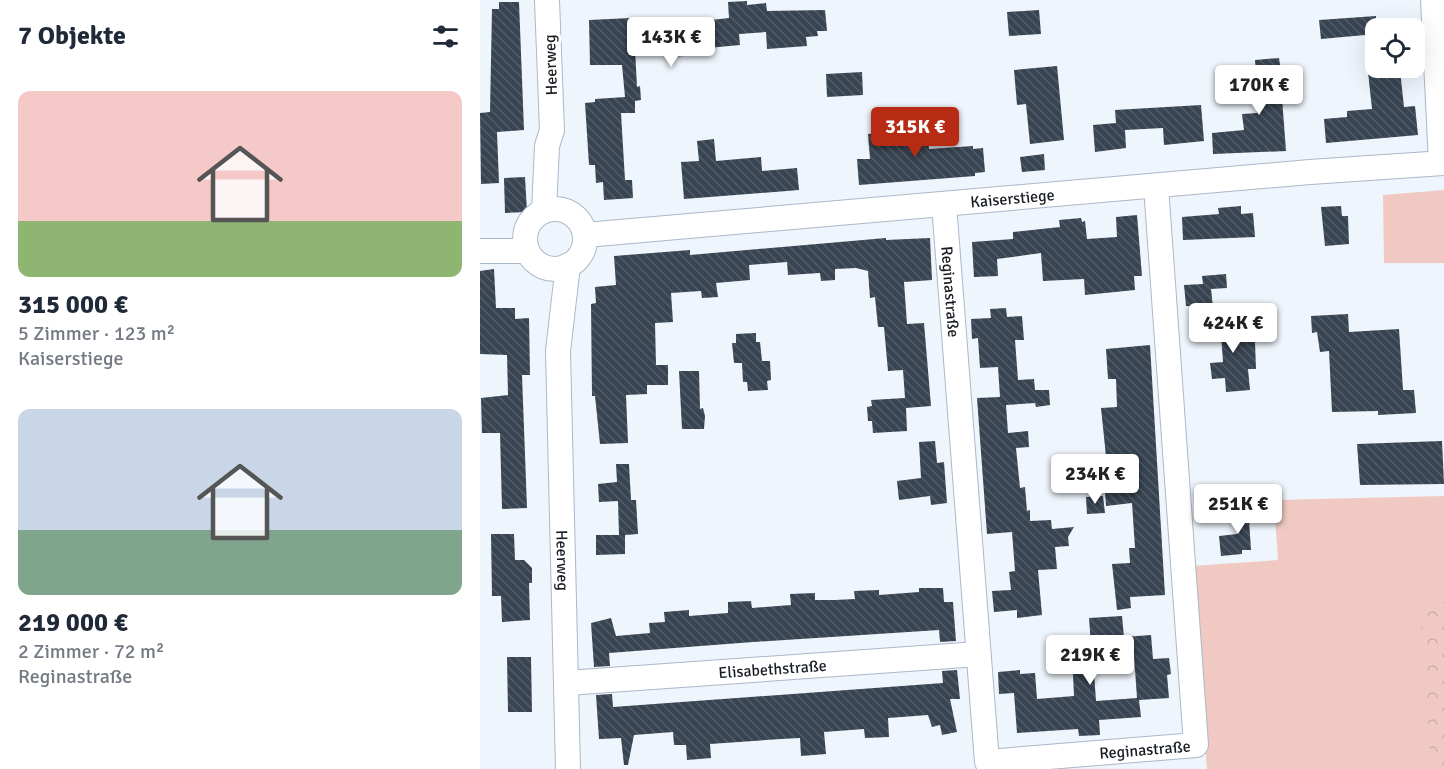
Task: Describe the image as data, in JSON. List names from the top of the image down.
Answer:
{
  "streets": {
    "street": [
      "Heerweg",
      "Kaiserstiege",
      "Reginastraße",
      "Elisabethstraße"
    ]
  },
  "crossings": [
    ["Heerweg", "Kaiserstiege"],
    ["Heerweg", "Elisabethstraße"],
    ["Kaiserstiege", "Reginastraße"],
    ["Reginastraße", "Elisabethstraße"]
  ],
  "page": {
    "heading": "7 Objekte",
    "price": [
      "143K €",
      "170K €",
      "315K €",
      "424K €",
      "234K €",
      "251K €",
      "219K €"
    ],
    "list": [
      {
        "name": "315 000 €",
        "note": "5 Zimmer · 123 m² · Kaiserstiege"
      },
      {
        "name": "219 000 €",
        "note": "2 Zimmer · 72 m² · Reginastraße"
      }
    ]
  }
}
